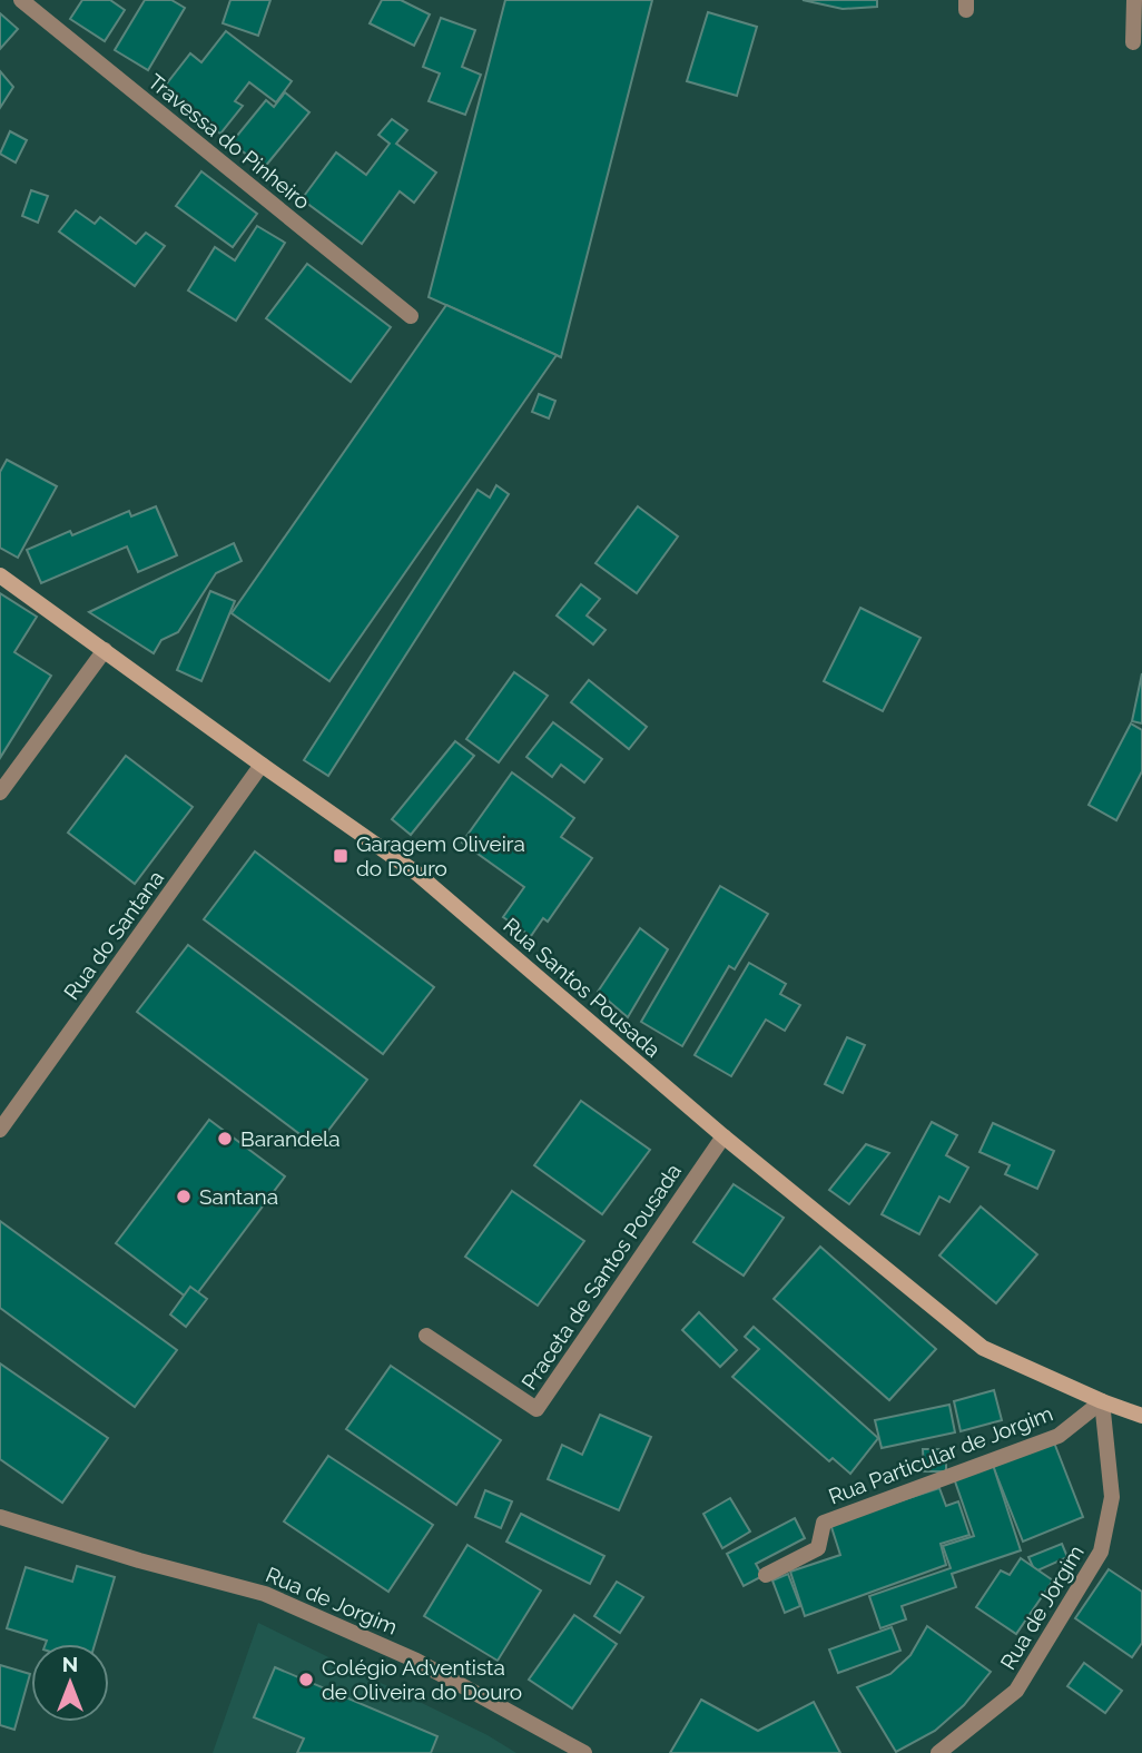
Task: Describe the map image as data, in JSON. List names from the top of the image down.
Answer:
{
  "streets": {
    "street": [
      "Travessa do Pinheiro",
      "Rua do Santana",
      "Rua Santos Pousada",
      "Praceta de Santos Pousada",
      "Rua Particular de Jorgim",
      "Rua de Jorgim"
    ]
  },
  "crossings": [
    ["Rua do Santana", "Rua Santos Pousada"],
    ["Rua Santos Pousada", "Praceta de Santos Pousada"],
    ["Rua Santos Pousada", "Rua Particular de Jorgim"],
    ["Rua Santos Pousada", "Rua de Jorgim"],
    ["Rua Particular de Jorgim", "Rua de Jorgim"]
  ],
  "places": {
    "transit": ["Garagem Oliveira do Douro"],
    "other": ["Barandela", "Santana", "Colégio Adventista de Oliveira do Douro"]
  },
  "north": "top"
}
